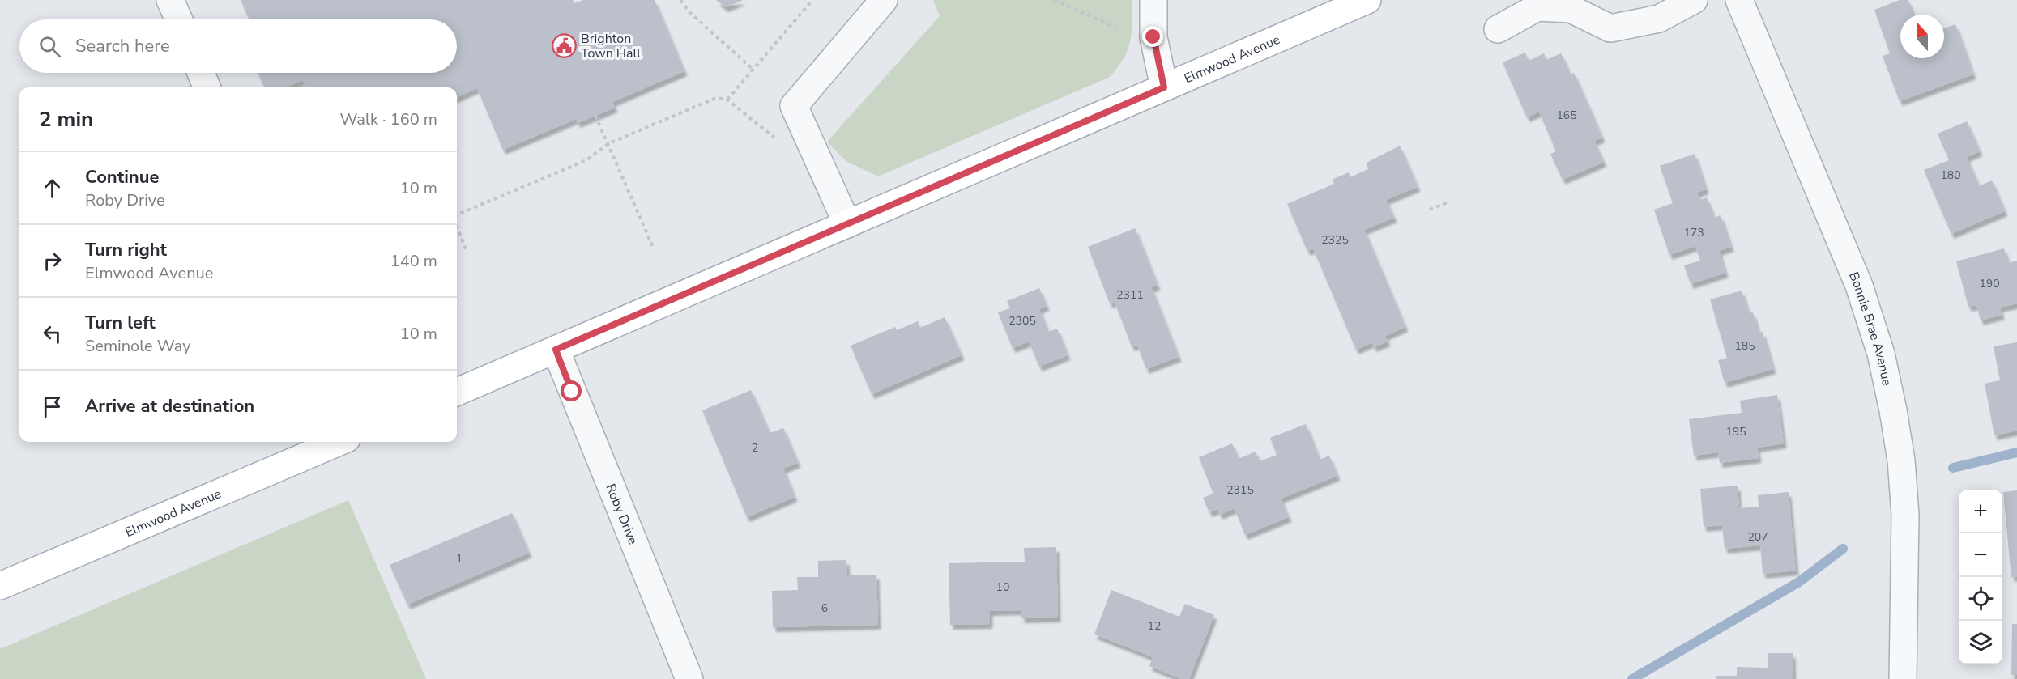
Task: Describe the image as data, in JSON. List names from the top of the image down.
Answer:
{
  "streets": {
    "main road": ["Elmwood Avenue"],
    "street": ["Bonnie Brae Avenue", "Roby Drive"]
  },
  "crossings": [
    ["Elmwood Avenue", "Roby Drive"]
  ],
  "places": {
    "public building": ["Brighton Town Hall"]
  },
  "house_numbers": [
    "165",
    "180",
    "173",
    "2325",
    "190",
    "2311",
    "2305",
    "185",
    "195",
    "2",
    "2315",
    "207",
    "1",
    "10",
    "6",
    "12"
  ],
  "north": "top",
  "page": {
    "search": "Search here",
    "heading": ["2 min", "Walk · 160 m"],
    "list": [
      ["Continue", "Roby Drive", "10 m"],
      ["Turn right", "Elmwood Avenue", "140 m"],
      ["Turn left", "Seminole Way", "10 m"],
      "Arrive at destination"
    ],
    "map_buttons": ["+", "−"]
  }
}
